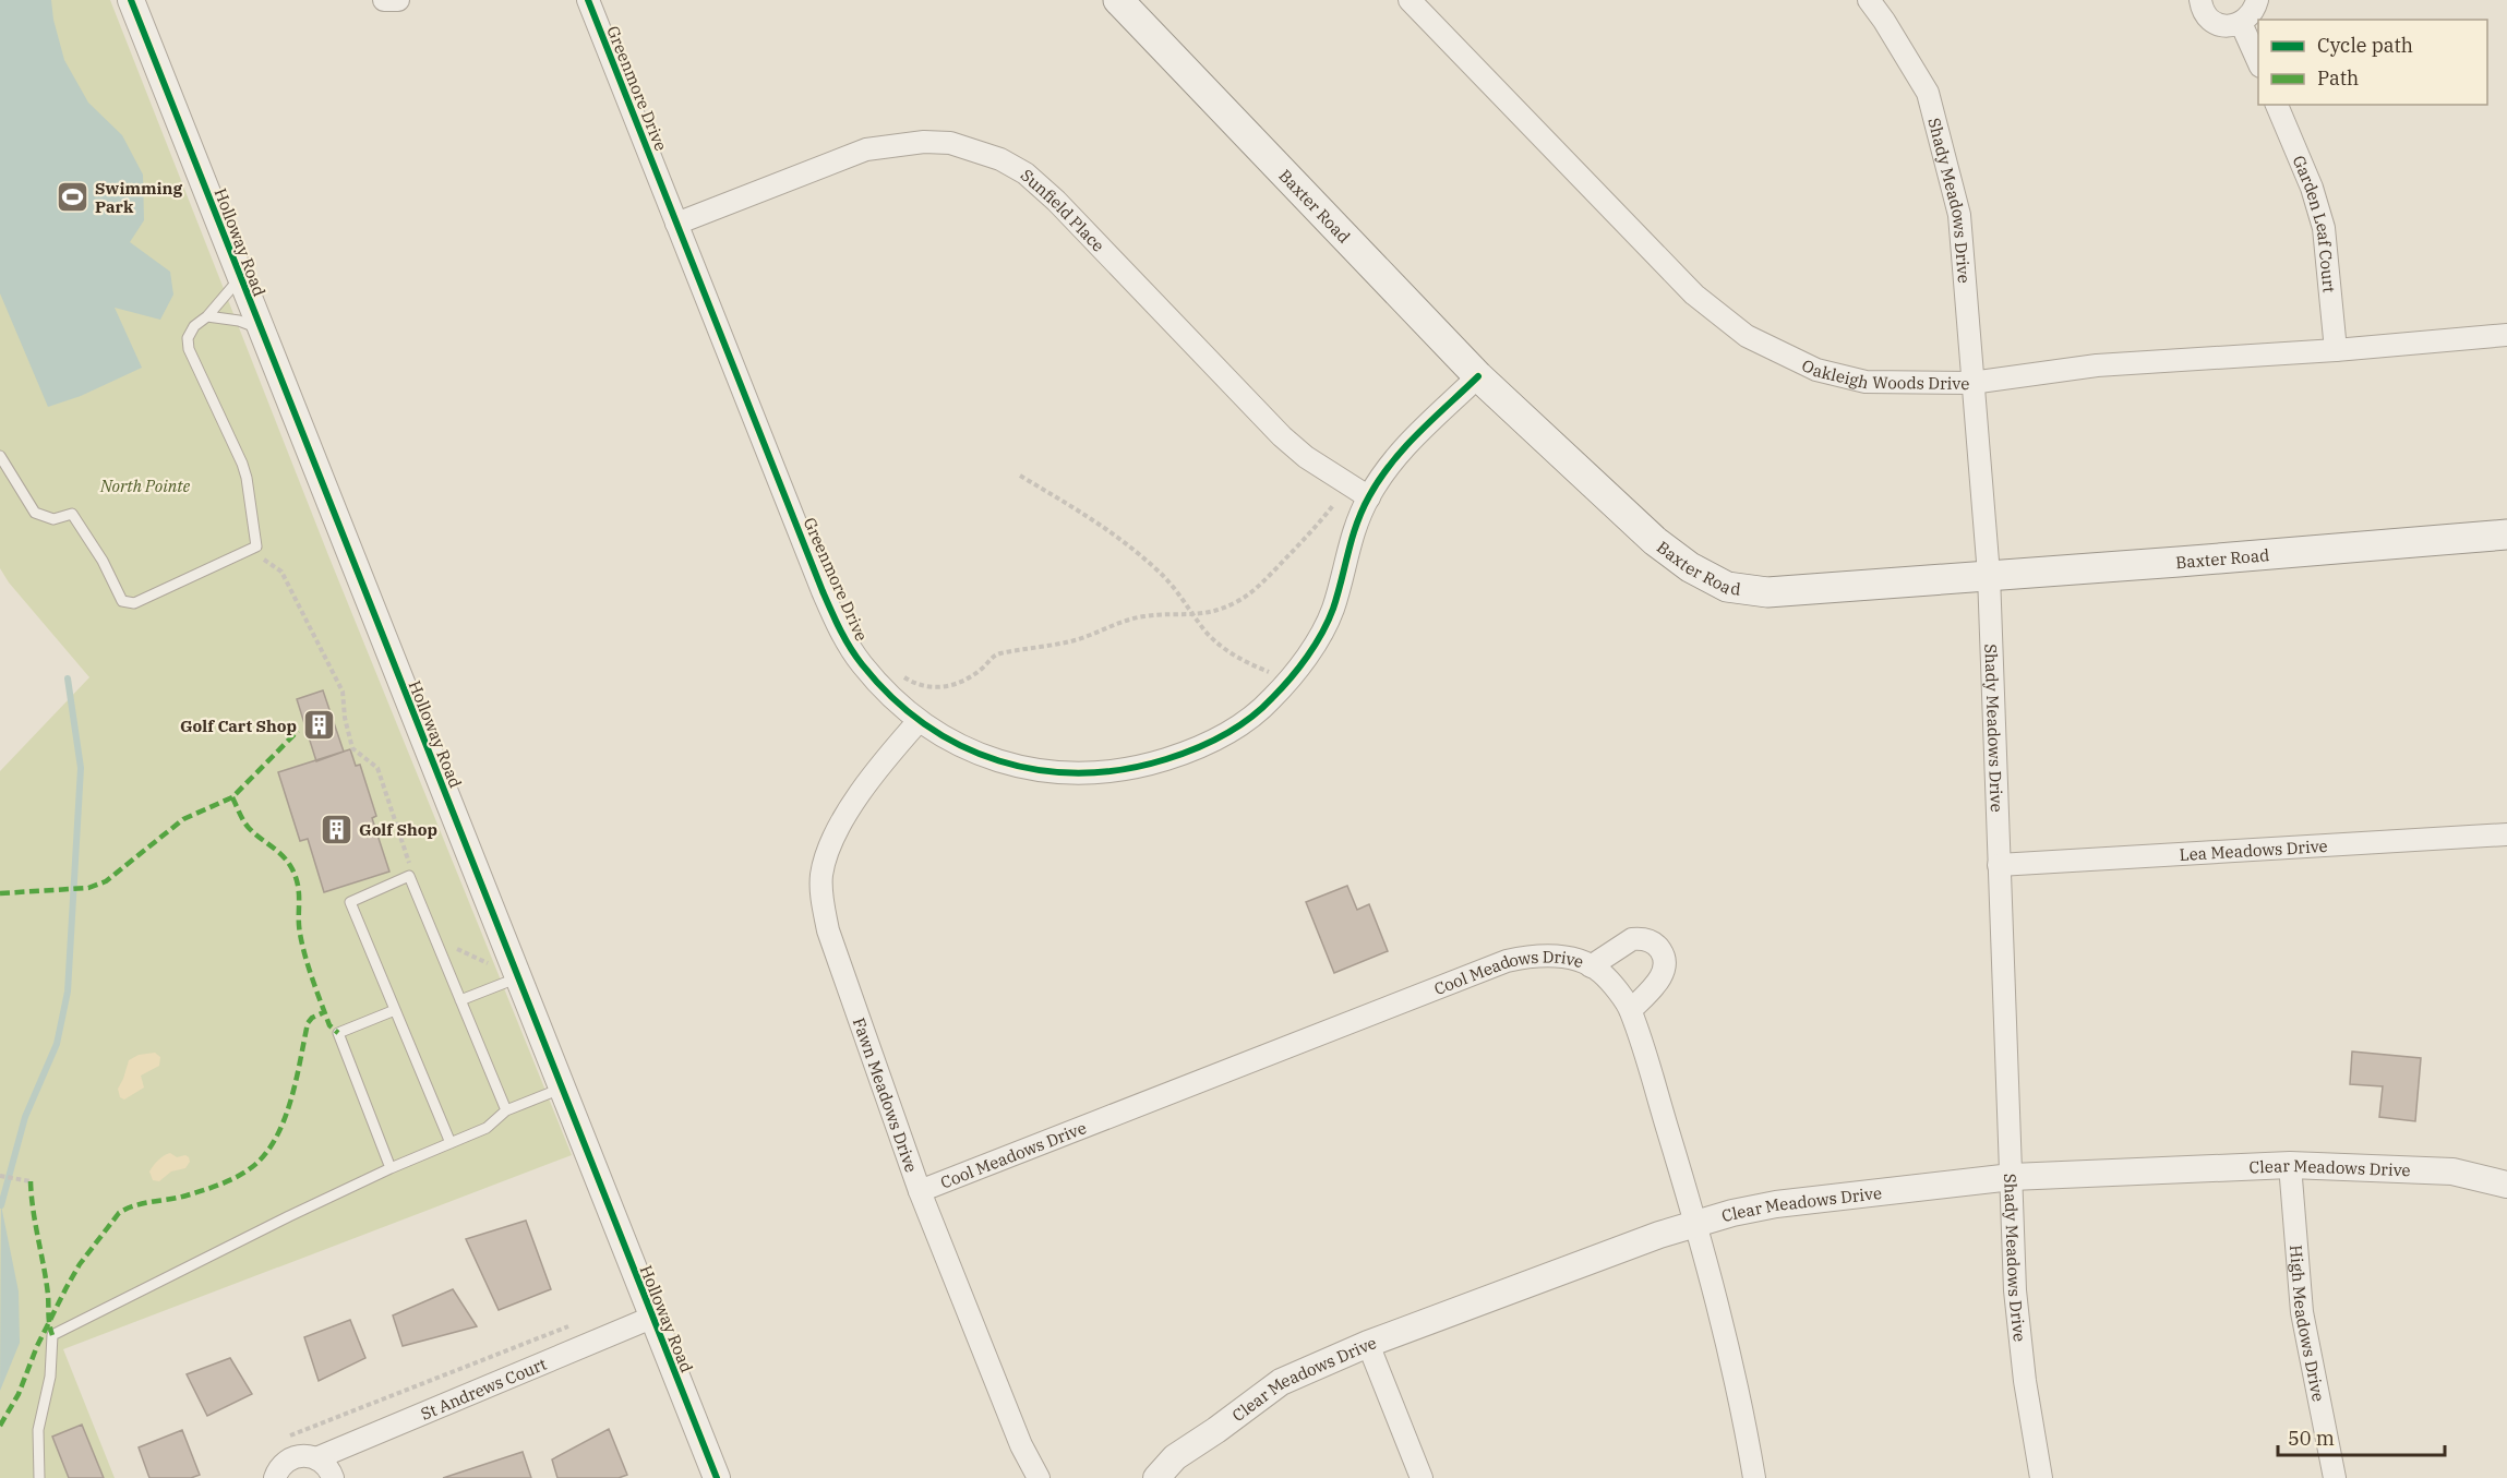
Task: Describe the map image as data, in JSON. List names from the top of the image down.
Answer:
{
  "streets": {
    "main road": ["Baxter Road"],
    "street": [
      "Greenmore Drive",
      "Shady Meadows Drive",
      "Sunfield Place",
      "Garden Leaf Court",
      "Holloway Road",
      "Oakleigh Woods Drive",
      "Lea Meadows Drive",
      "Cool Meadows Drive",
      "Fawn Meadows Drive",
      "Clear Meadows Drive",
      "High Meadows Drive",
      "St Andrews Court"
    ]
  },
  "crossings": [
    ["Greenmore Drive", "Baxter Road"],
    ["Greenmore Drive", "Sunfield Place"],
    ["Greenmore Drive", "Fawn Meadows Drive"],
    ["Shady Meadows Drive", "Baxter Road"],
    ["Shady Meadows Drive", "Oakleigh Woods Drive"],
    ["Shady Meadows Drive", "Lea Meadows Drive"],
    ["Shady Meadows Drive", "Clear Meadows Drive"],
    ["Garden Leaf Court", "Oakleigh Woods Drive"],
    ["Holloway Road", "St Andrews Court"],
    ["Cool Meadows Drive", "Fawn Meadows Drive"],
    ["Cool Meadows Drive", "Clear Meadows Drive"],
    ["Clear Meadows Drive", "High Meadows Drive"]
  ],
  "parks": ["North Pointe"],
  "places": {
    "sports": ["Swimming Park"],
    "building": ["Golf Cart Shop", "Golf Shop"]
  },
  "legend": ["Cycle path", "Path"],
  "scale_bar": "50 m"
}
